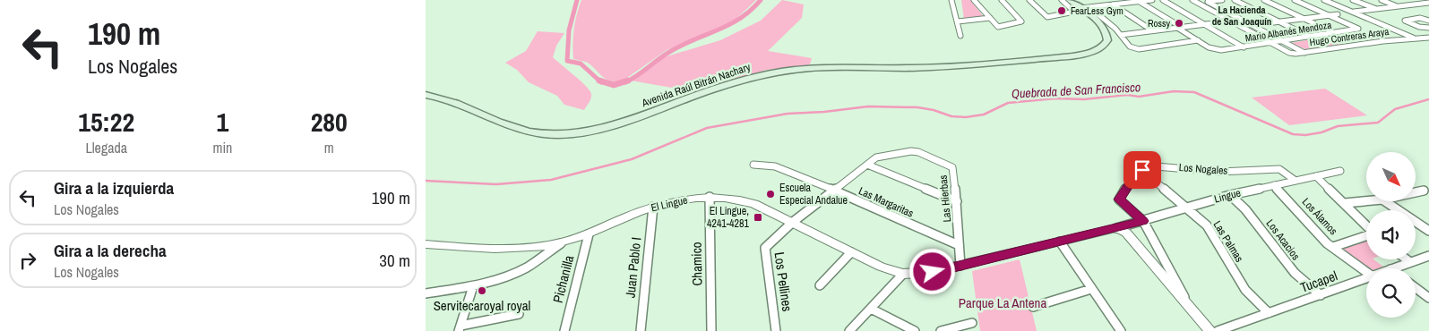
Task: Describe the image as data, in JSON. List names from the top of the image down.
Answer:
{
  "streets": {
    "main road": ["Avenida Raúl Bitrán Nachary"],
    "street": [
      "Mario Albanés Mendoza",
      "Hugo Contreras Araya",
      "Los Nogales",
      "Lingue",
      "Las Hierbas",
      "Las Margaritas",
      "El Lingue",
      "Los Álamos",
      "Los Acacios",
      "Las Palmas",
      "Chamico",
      "Juan Pablo I",
      "Pichanilla",
      "Los Pellines",
      "Tucapel"
    ]
  },
  "crossings": [
    ["Mario Albanés Mendoza", "Hugo Contreras Araya"],
    ["Los Nogales", "Lingue"],
    ["Los Nogales", "Las Palmas"],
    ["Lingue", "Las Hierbas"],
    ["Lingue", "El Lingue"],
    ["Lingue", "Los Álamos"],
    ["Lingue", "Los Acacios"],
    ["Lingue", "Las Palmas"],
    ["Las Hierbas", "Las Margaritas"],
    ["El Lingue", "Chamico"],
    ["El Lingue", "Juan Pablo I"],
    ["El Lingue", "Pichanilla"],
    ["El Lingue", "Los Pellines"],
    ["Los Acacios", "Tucapel"],
    ["Las Palmas", "Tucapel"]
  ],
  "districts": ["La Hacienda de San Joaquín"],
  "water": ["Quebrada de San Francisco"],
  "parks": ["Parque La Antena"],
  "places": {
    "other": [
      "FearLess Gym",
      "Rossy",
      "Escuela Especial Andalue",
      "Servitecaroyal royal"
    ],
    "transit": ["El Lingue, 4241-4281"]
  },
  "north": "bottom right",
  "page": {
    "turn": ["190 m", "Los Nogales"],
    "eta": [
      "15:22",
      "Llegada",
      "1",
      "min",
      "280",
      "m"
    ],
    "list": [
      {
        "name": "Gira a la izquierda",
        "note": "Los Nogales",
        "value": "190 m"
      },
      {
        "name": "Gira a la derecha",
        "note": "Los Nogales",
        "value": "30 m"
      }
    ]
  }
}
